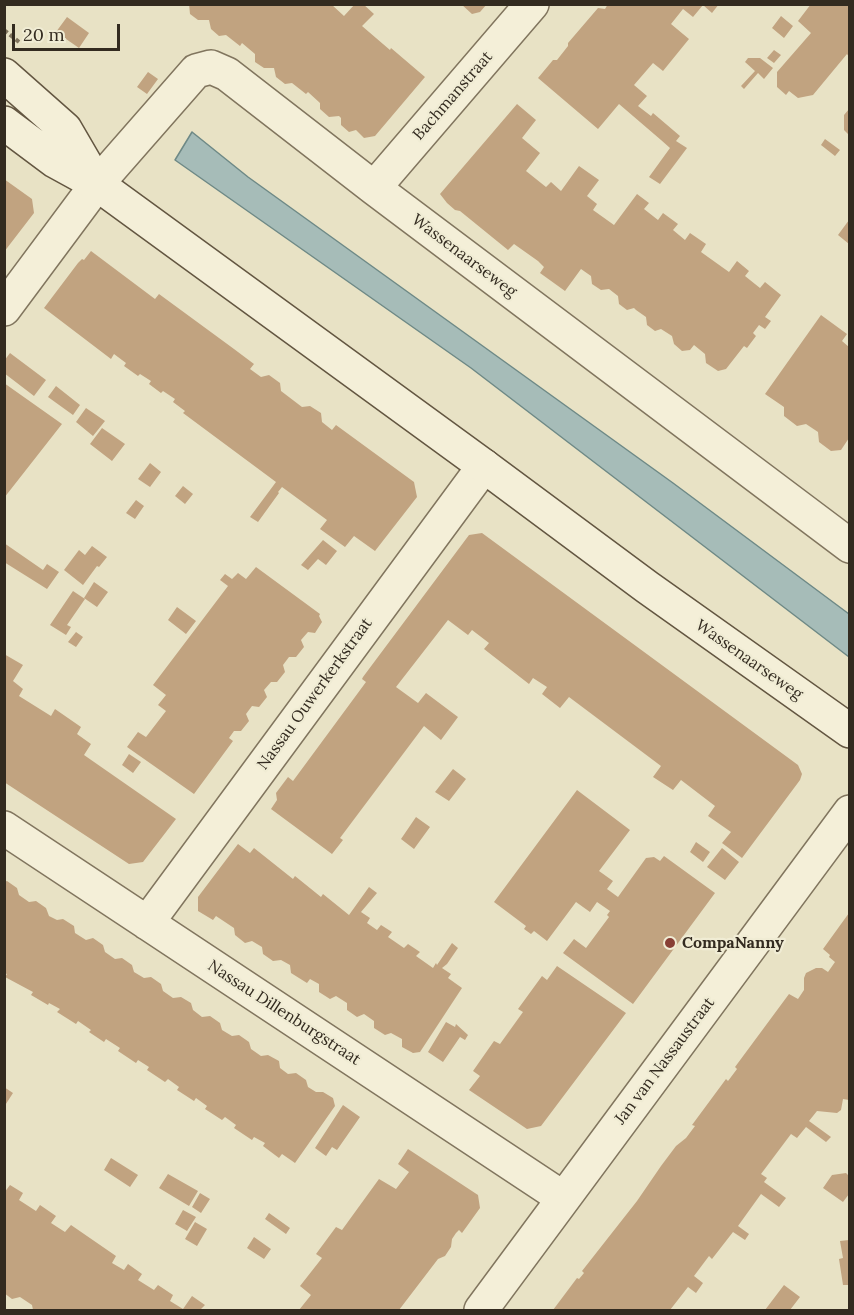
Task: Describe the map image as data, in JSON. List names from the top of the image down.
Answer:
{
  "streets": {
    "street": [
      "Bachmanstraat",
      "Wassenaarseweg",
      "Nassau Ouwerkerkstraat",
      "Nassau Dillenburgstraat",
      "Jan van Nassaustraat"
    ]
  },
  "crossings": [
    ["Bachmanstraat", "Wassenaarseweg"],
    ["Wassenaarseweg", "Nassau Ouwerkerkstraat"],
    ["Nassau Ouwerkerkstraat", "Nassau Dillenburgstraat"],
    ["Nassau Dillenburgstraat", "Jan van Nassaustraat"]
  ],
  "places": ["CompaNanny"],
  "scale_bar": "20 m"
}
